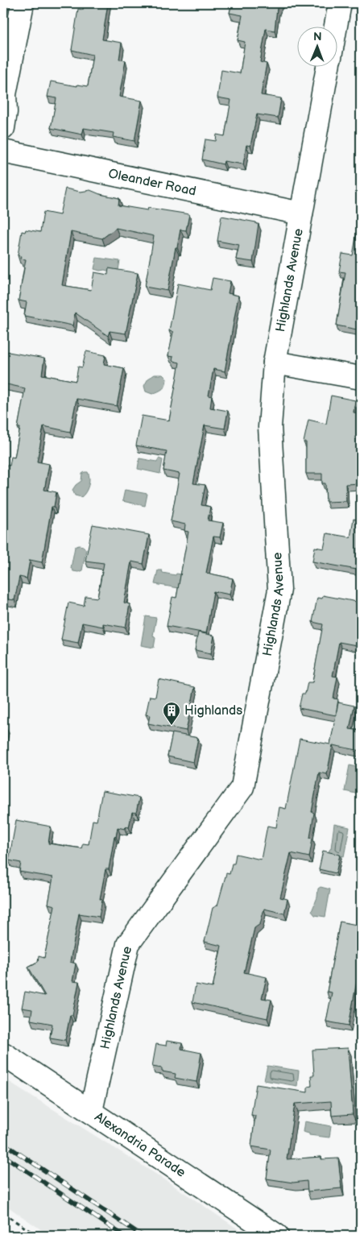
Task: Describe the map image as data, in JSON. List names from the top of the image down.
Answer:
{
  "streets": {
    "street": ["Oleander Road", "Highlands Avenue", "Alexandria Parade"]
  },
  "crossings": [
    ["Oleander Road", "Highlands Avenue"],
    ["Highlands Avenue", "Alexandria Parade"]
  ],
  "places": {
    "building": ["Highlands"]
  },
  "north": "top"
}
